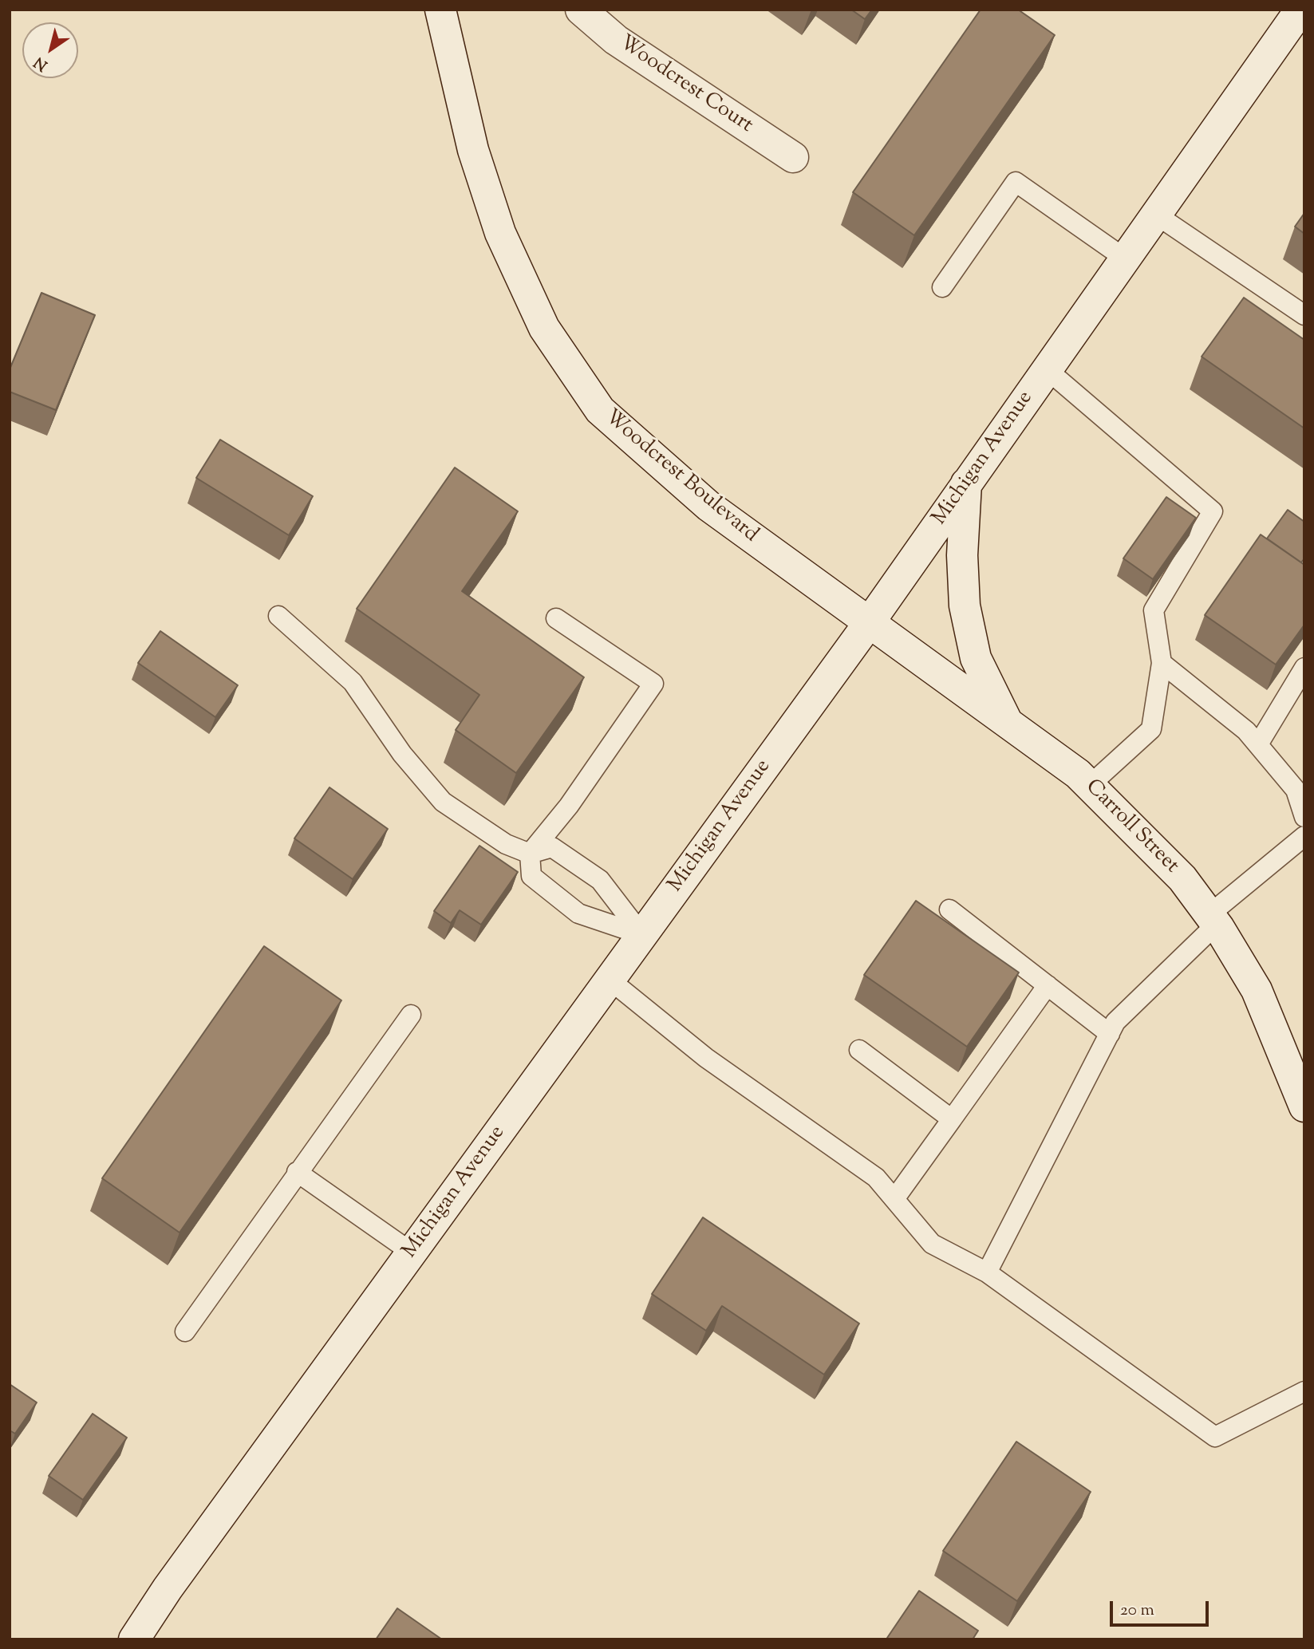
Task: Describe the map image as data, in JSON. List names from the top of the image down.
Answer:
{
  "streets": {
    "main road": [
      "Woodcrest Court",
      "Michigan Avenue",
      "Woodcrest Boulevard",
      "Carroll Street"
    ]
  },
  "crossings": [
    ["Michigan Avenue", "Woodcrest Boulevard"],
    ["Michigan Avenue", "Carroll Street"],
    ["Woodcrest Boulevard", "Carroll Street"]
  ],
  "scale_bar": "20 m",
  "north": "bottom left"
}
